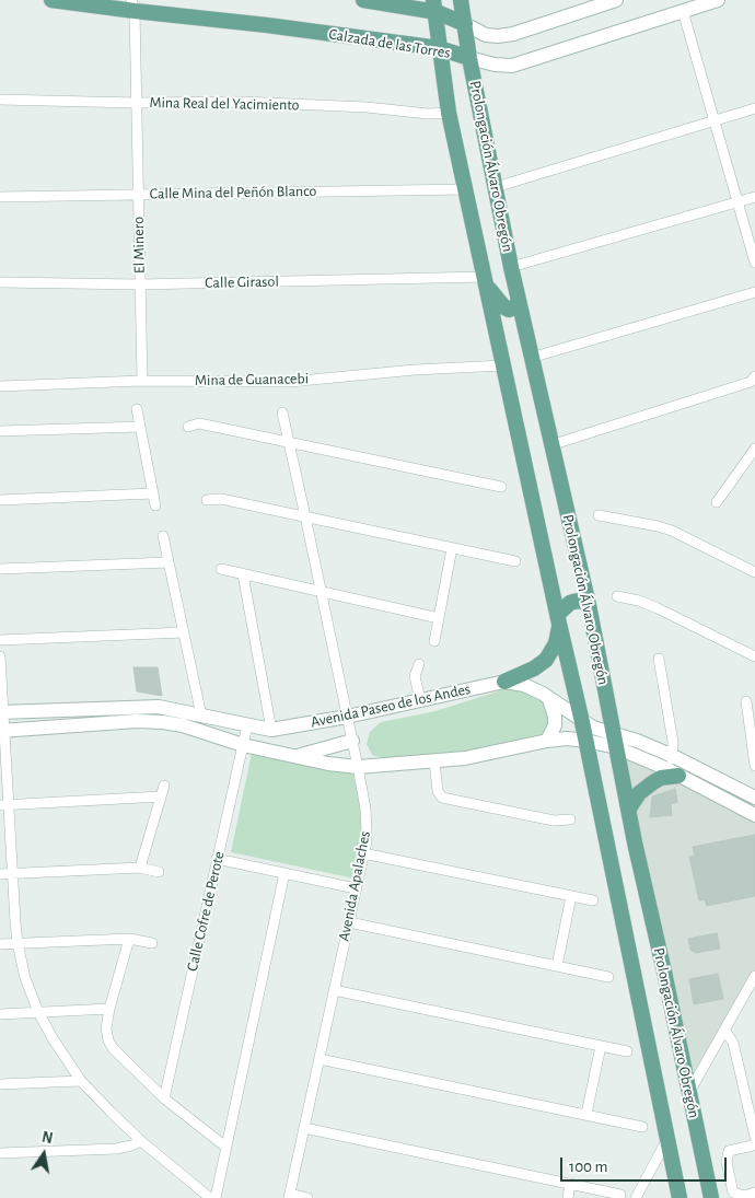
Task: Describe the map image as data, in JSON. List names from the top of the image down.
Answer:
{
  "streets": {
    "main road": ["Calzada de las Torres", "Prolongación Álvaro Obregón"],
    "street": [
      "Mina Real del Yacimiento",
      "Calle Mina del Peñón Blanco",
      "El Minero",
      "Calle Girasol",
      "Mina de Guanacebi",
      "Avenida Paseo de los Andes",
      "Avenida Apalaches",
      "Calle Cofre de Perote"
    ]
  },
  "crossings": [
    ["Calzada de las Torres", "Prolongación Álvaro Obregón"],
    ["Calzada de las Torres", "El Minero"],
    ["Mina Real del Yacimiento", "Prolongación Álvaro Obregón"],
    ["Mina Real del Yacimiento", "El Minero"],
    ["Prolongación Álvaro Obregón", "Calle Mina del Peñón Blanco"],
    ["Prolongación Álvaro Obregón", "Calle Girasol"],
    ["Prolongación Álvaro Obregón", "Mina de Guanacebi"],
    ["Prolongación Álvaro Obregón", "Avenida Paseo de los Andes"],
    ["Calle Mina del Peñón Blanco", "El Minero"],
    ["El Minero", "Calle Girasol"],
    ["El Minero", "Mina de Guanacebi"],
    ["Avenida Paseo de los Andes", "Avenida Apalaches"],
    ["Avenida Paseo de los Andes", "Calle Cofre de Perote"]
  ],
  "scale_bar": "100 m",
  "north": "top"
}
